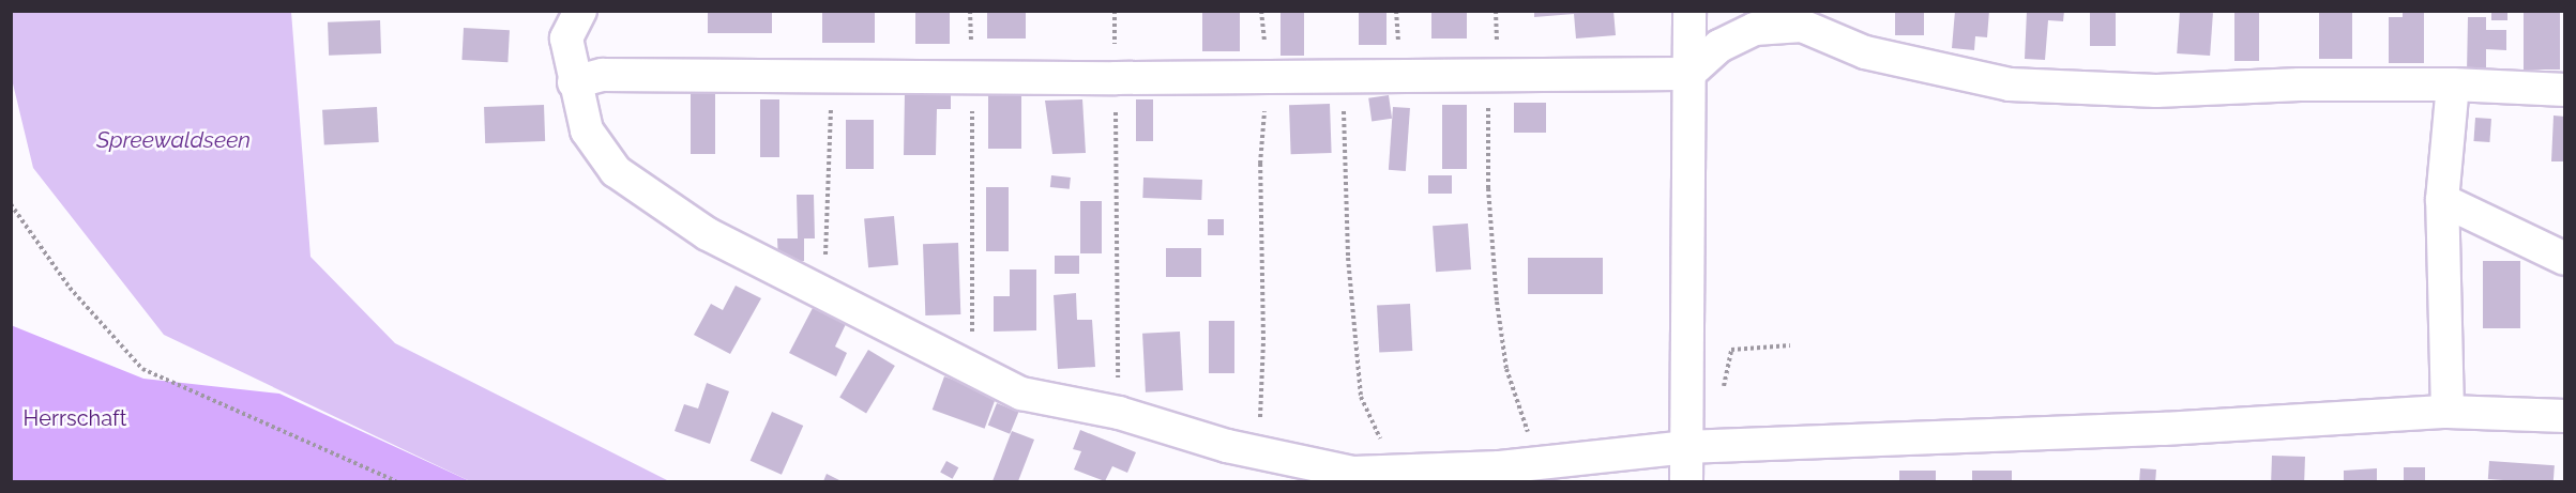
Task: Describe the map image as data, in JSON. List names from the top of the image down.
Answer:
{
  "water": ["Spreewaldseen"],
  "parks": ["Herrschaft"]
}
